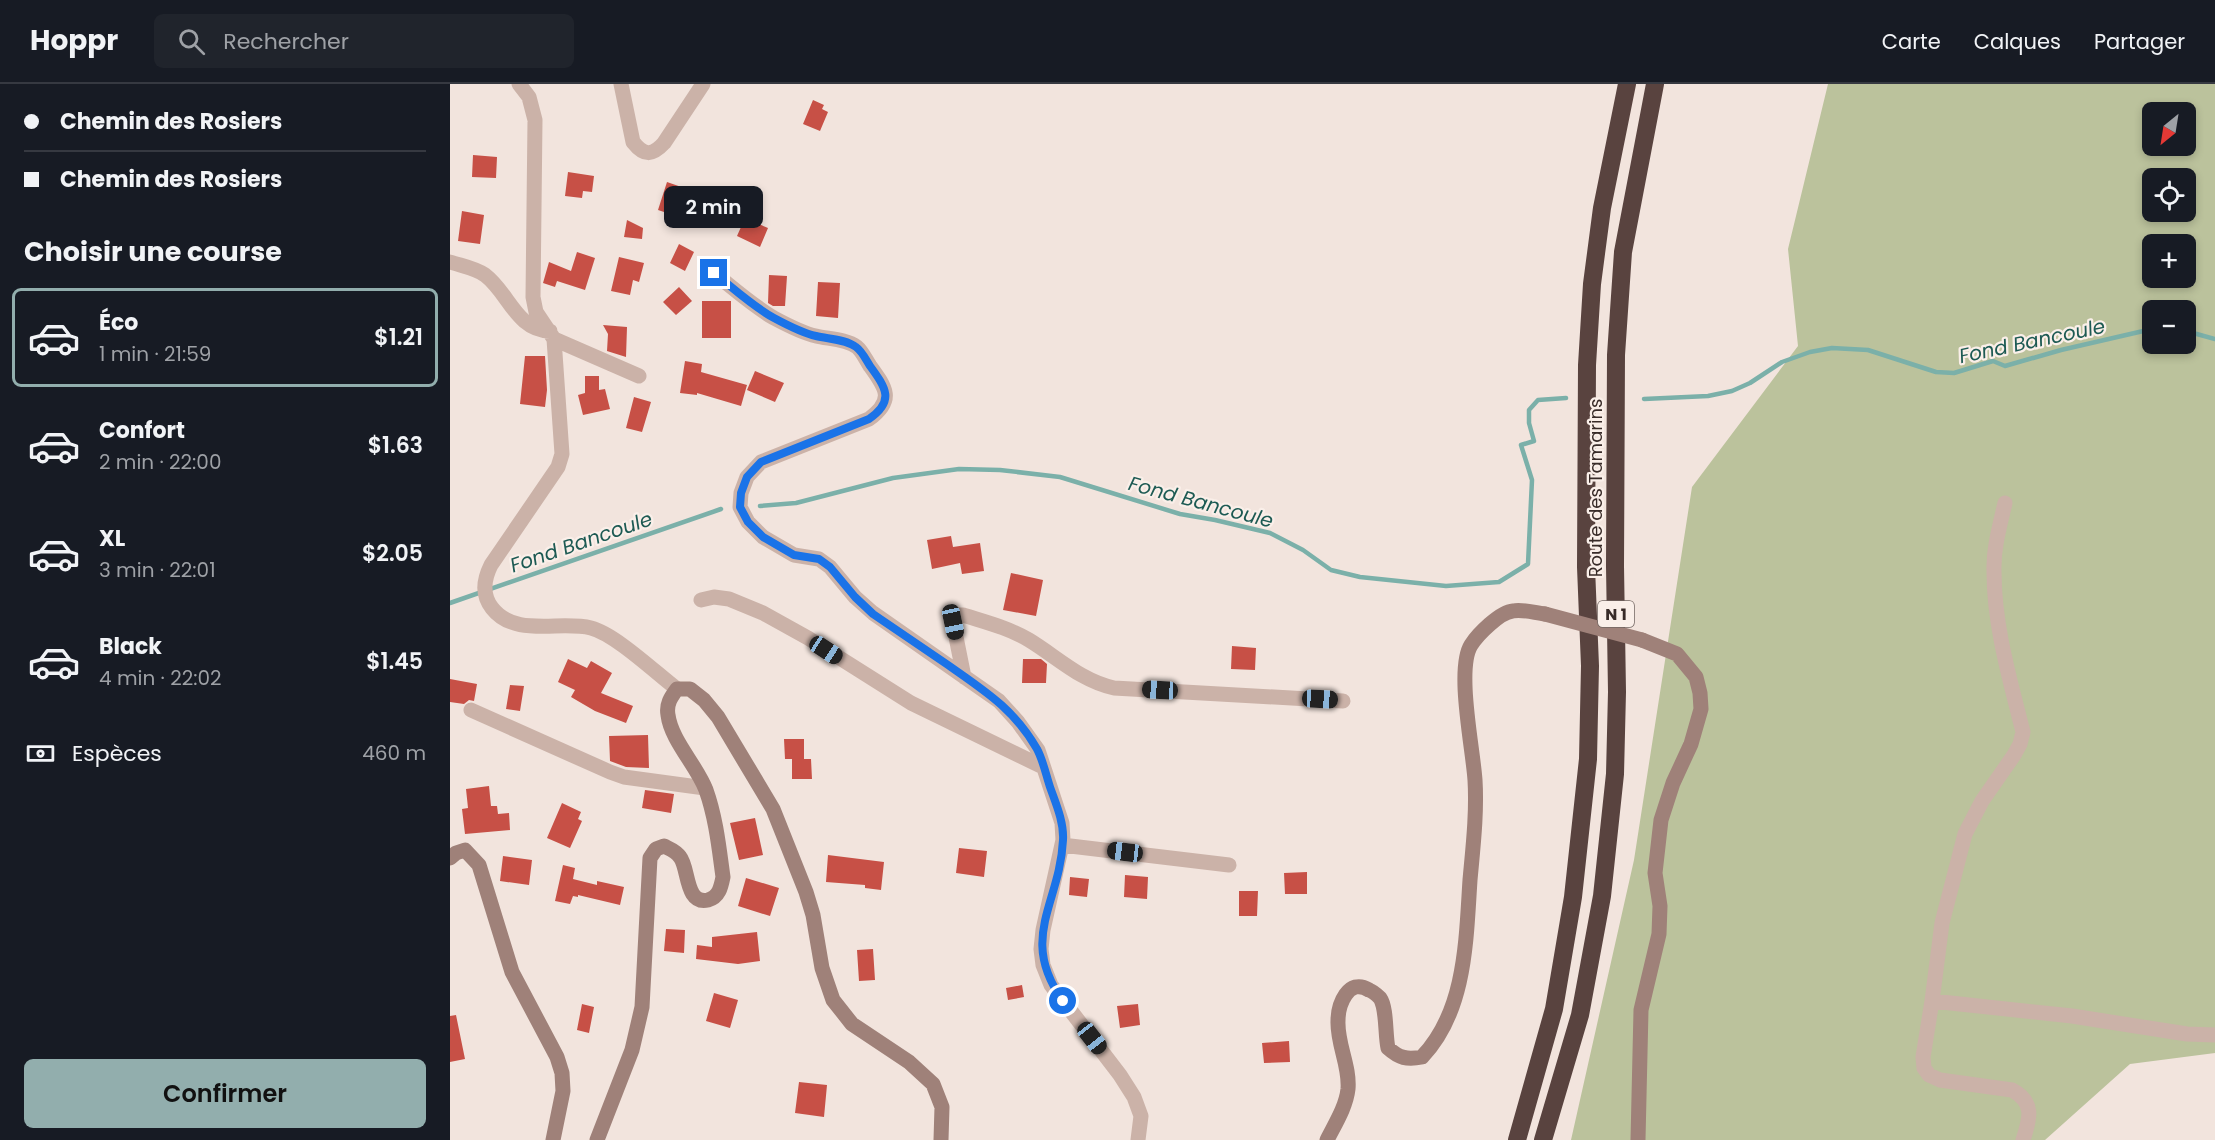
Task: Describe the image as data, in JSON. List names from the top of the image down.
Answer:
{
  "streets": {
    "highway": ["Route des Tamarins", "N 1"]
  },
  "water": ["Fond Bancoule"],
  "north": "bottom left",
  "page": {
    "header": "Hoppr",
    "search": "Rechercher",
    "nav": ["Carte", "Calques", "Partager"],
    "banner": ["Chemin des Rosiers", "Chemin des Rosiers"],
    "map_buttons": ["+", "−"],
    "bubble": "2 min",
    "heading": "Choisir une course",
    "list": [
      {
        "name": "Éco",
        "note": "1 min · 21:59",
        "value": "$1.21"
      },
      {
        "name": "Confort",
        "note": "2 min · 22:00",
        "value": "$1.63"
      },
      {
        "name": "XL",
        "note": "3 min · 22:01",
        "value": "$2.05"
      },
      {
        "name": "Black",
        "note": "4 min · 22:02",
        "value": "$1.45"
      }
    ],
    "pay": ["Espèces", "460 m"],
    "buttons": "Confirmer"
  }
}
